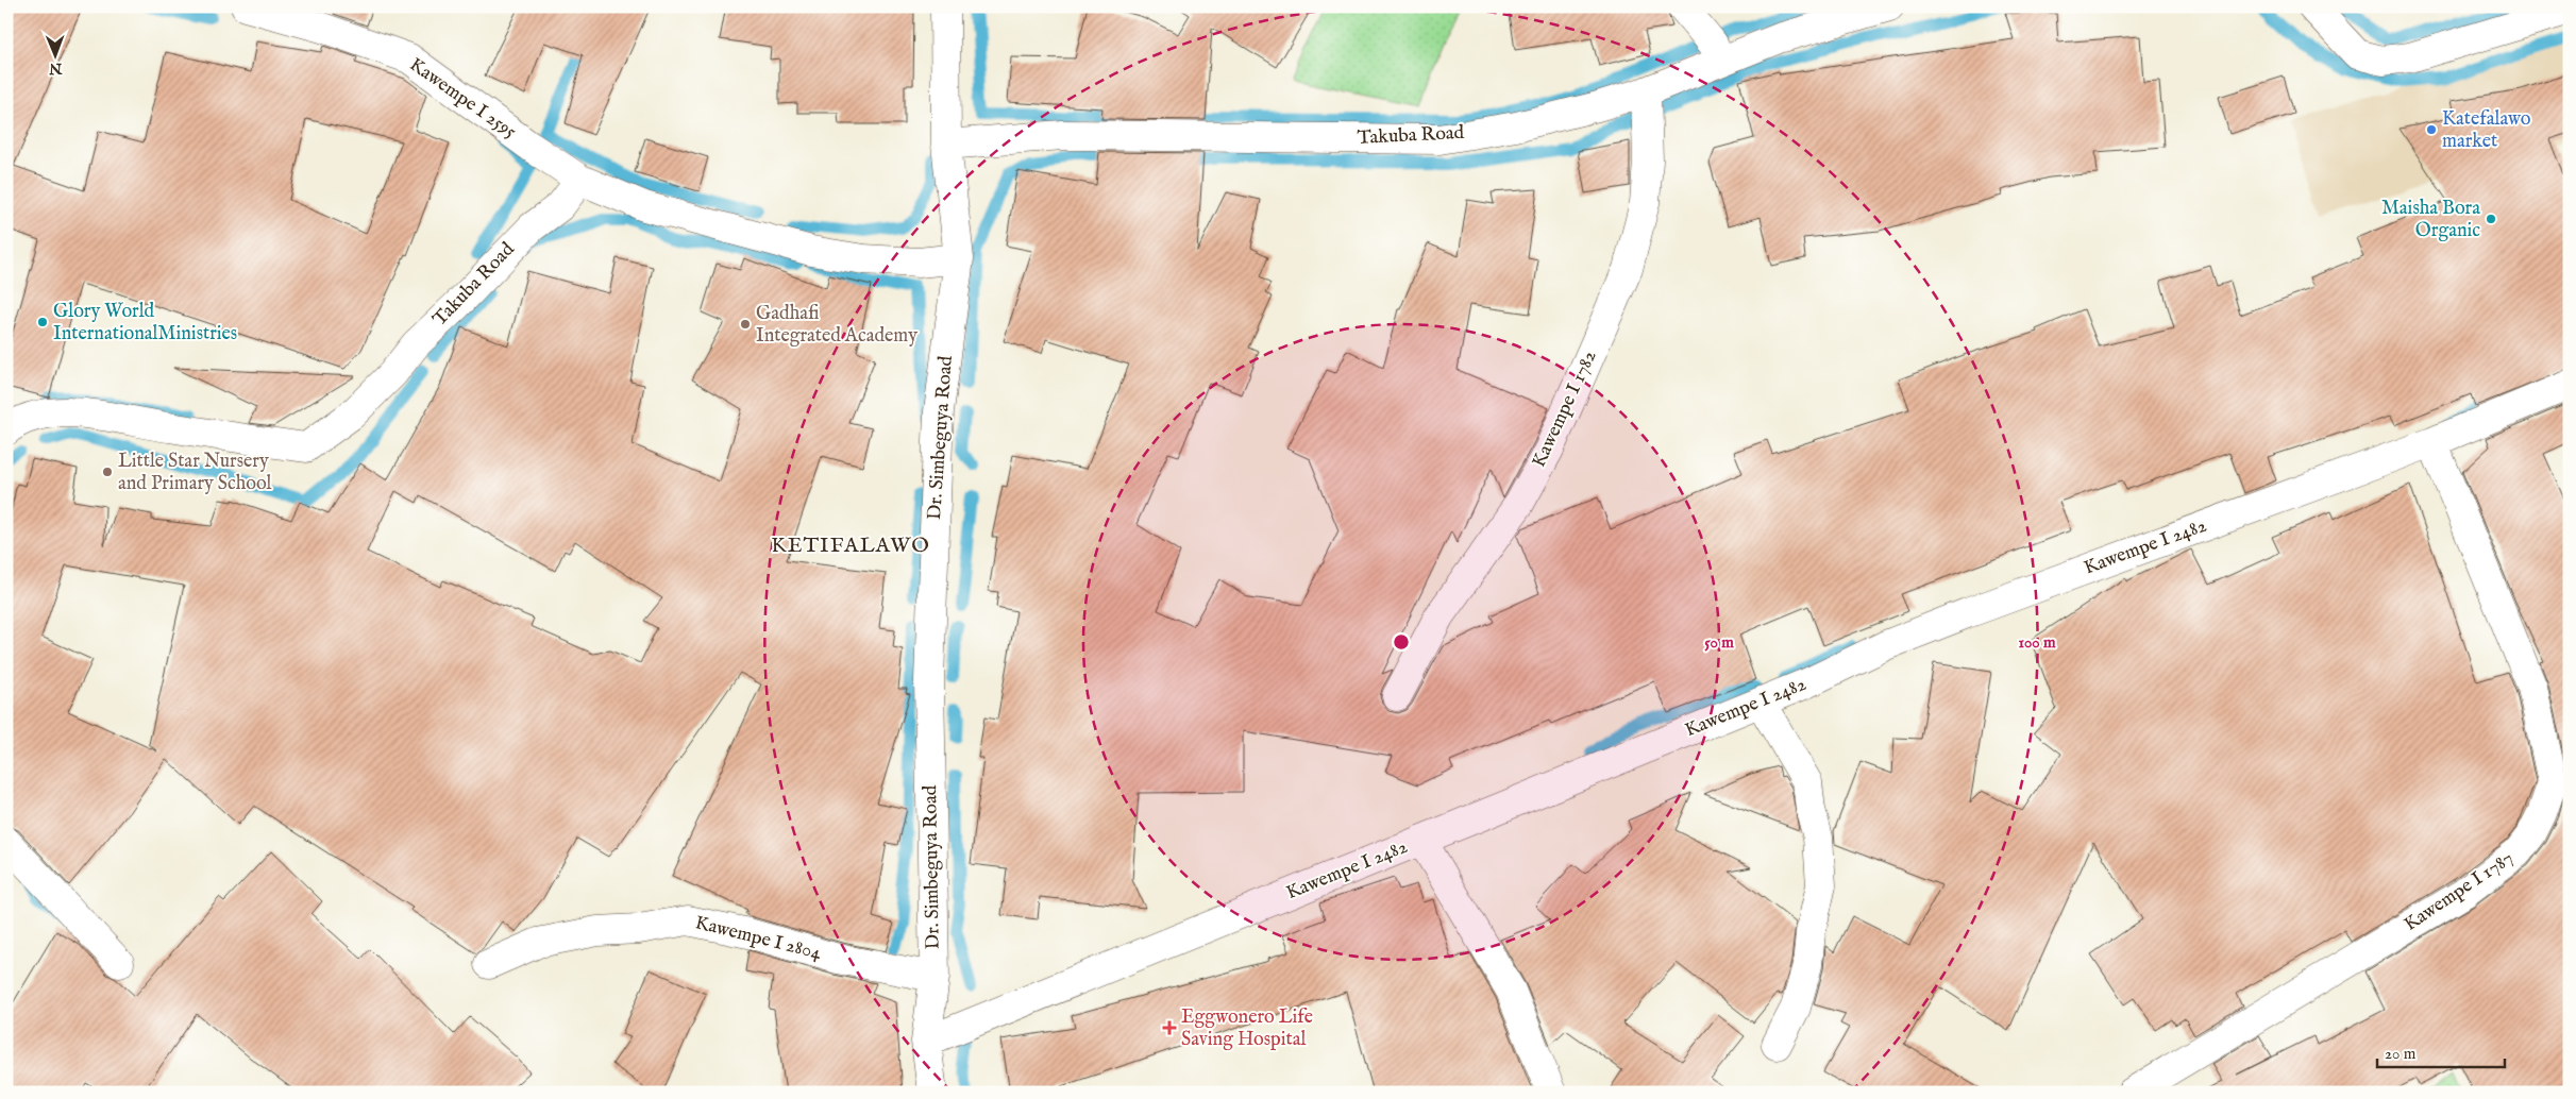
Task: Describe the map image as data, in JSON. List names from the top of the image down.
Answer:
{
  "streets": {
    "street": [
      "Kawempe I 2595",
      "Takuba Road",
      "Kawempe I 1782",
      "Dr. Simbeguya Road",
      "Kawempe I 2482",
      "Kawempe I 1787",
      "Kawempe I 2804"
    ]
  },
  "crossings": [
    ["Kawempe I 2595", "Takuba Road"],
    ["Takuba Road", "Kawempe I 1782"],
    ["Takuba Road", "Dr. Simbeguya Road"],
    ["Dr. Simbeguya Road", "Kawempe I 2482"],
    ["Dr. Simbeguya Road", "Kawempe I 2804"],
    ["Kawempe I 2482", "Kawempe I 1787"]
  ],
  "districts": ["KETIFALAWO"],
  "places": {
    "other": [
      "Katefalawo market",
      "Maisha Bora Organic",
      "Glory World InternationalMinistries",
      "Gadhafi Integrated Academy",
      "Little Star Nursery and Primary School"
    ],
    "health": ["Eggwonero Life Saving Hospital"]
  },
  "scale_bar": "20 m",
  "north": "bottom",
  "rings": ["50 m", "100 m"]
}
